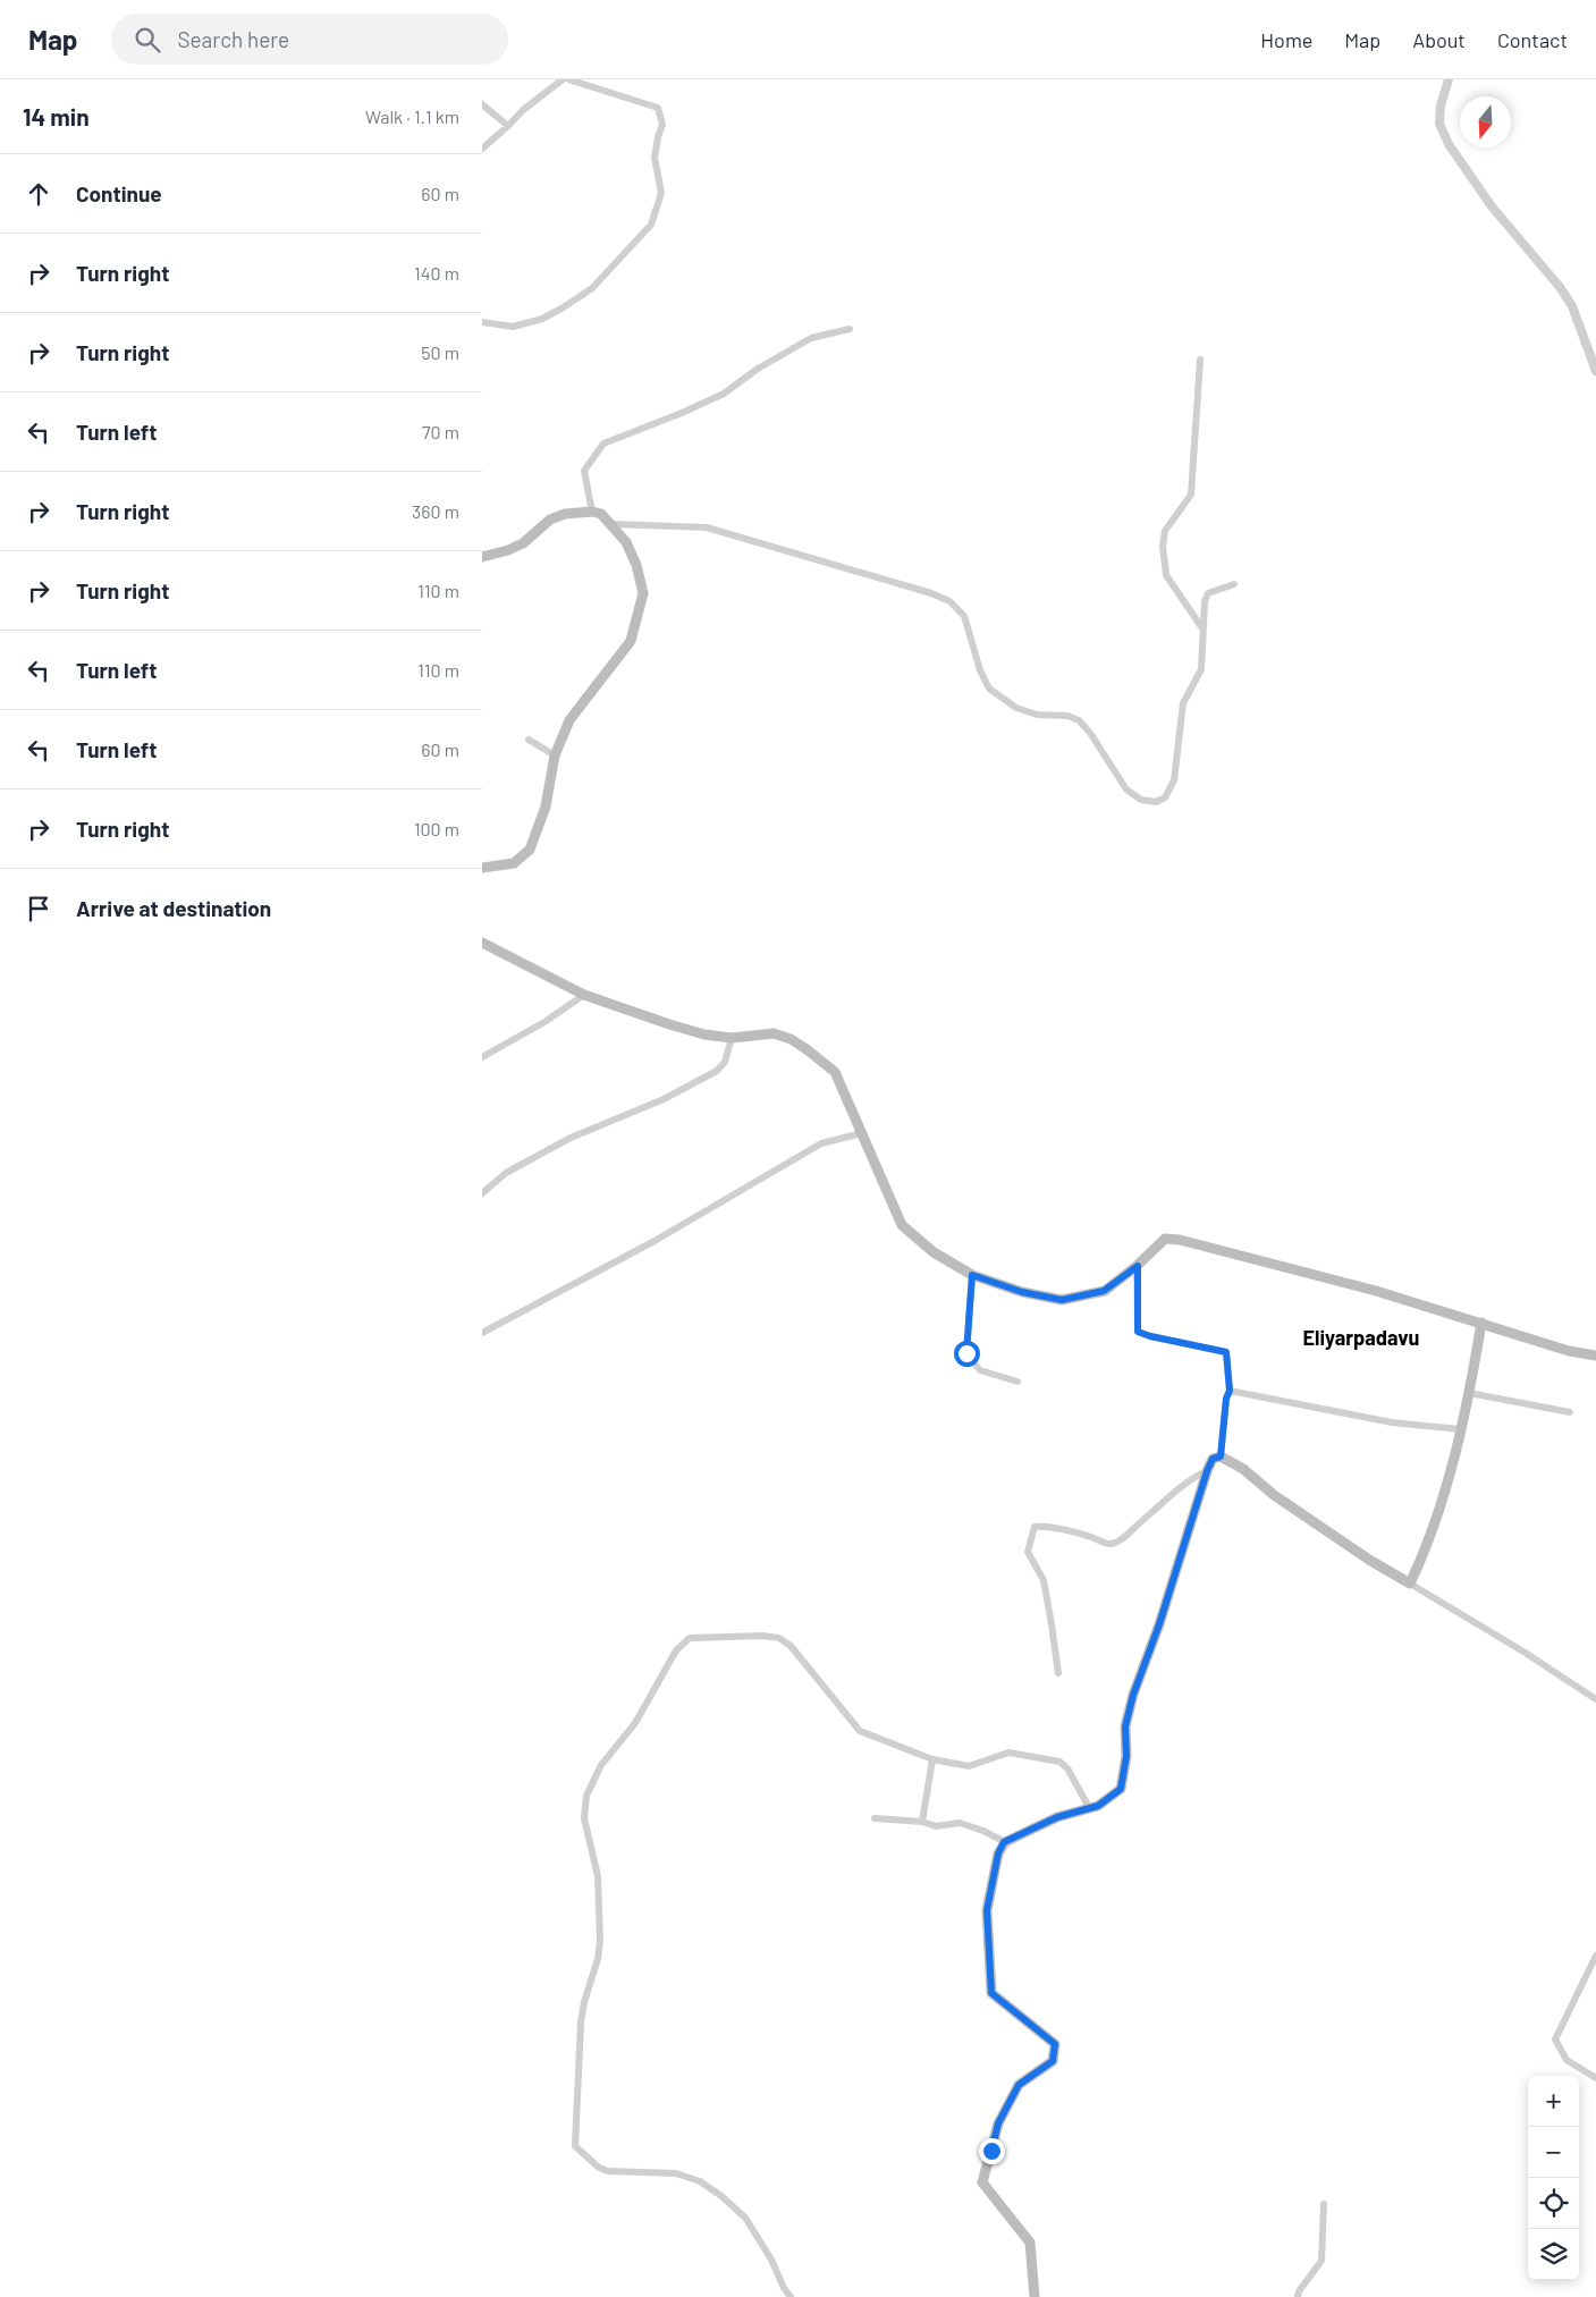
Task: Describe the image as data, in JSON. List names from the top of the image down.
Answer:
{
  "districts": ["Eliyarpadavu"],
  "north": "bottom",
  "page": {
    "header": "Map",
    "search": "Search here",
    "nav": [
      "Home",
      "Map",
      "About",
      "Contact"
    ],
    "heading": ["14 min", "Walk · 1.1 km"],
    "list": [
      ["Continue", "60 m"],
      ["Turn right", "140 m"],
      ["Turn right", "50 m"],
      ["Turn left", "70 m"],
      ["Turn right", "360 m"],
      ["Turn right", "110 m"],
      ["Turn left", "110 m"],
      ["Turn left", "60 m"],
      ["Turn right", "100 m"],
      "Arrive at destination"
    ],
    "map_buttons": ["+", "−"]
  }
}
